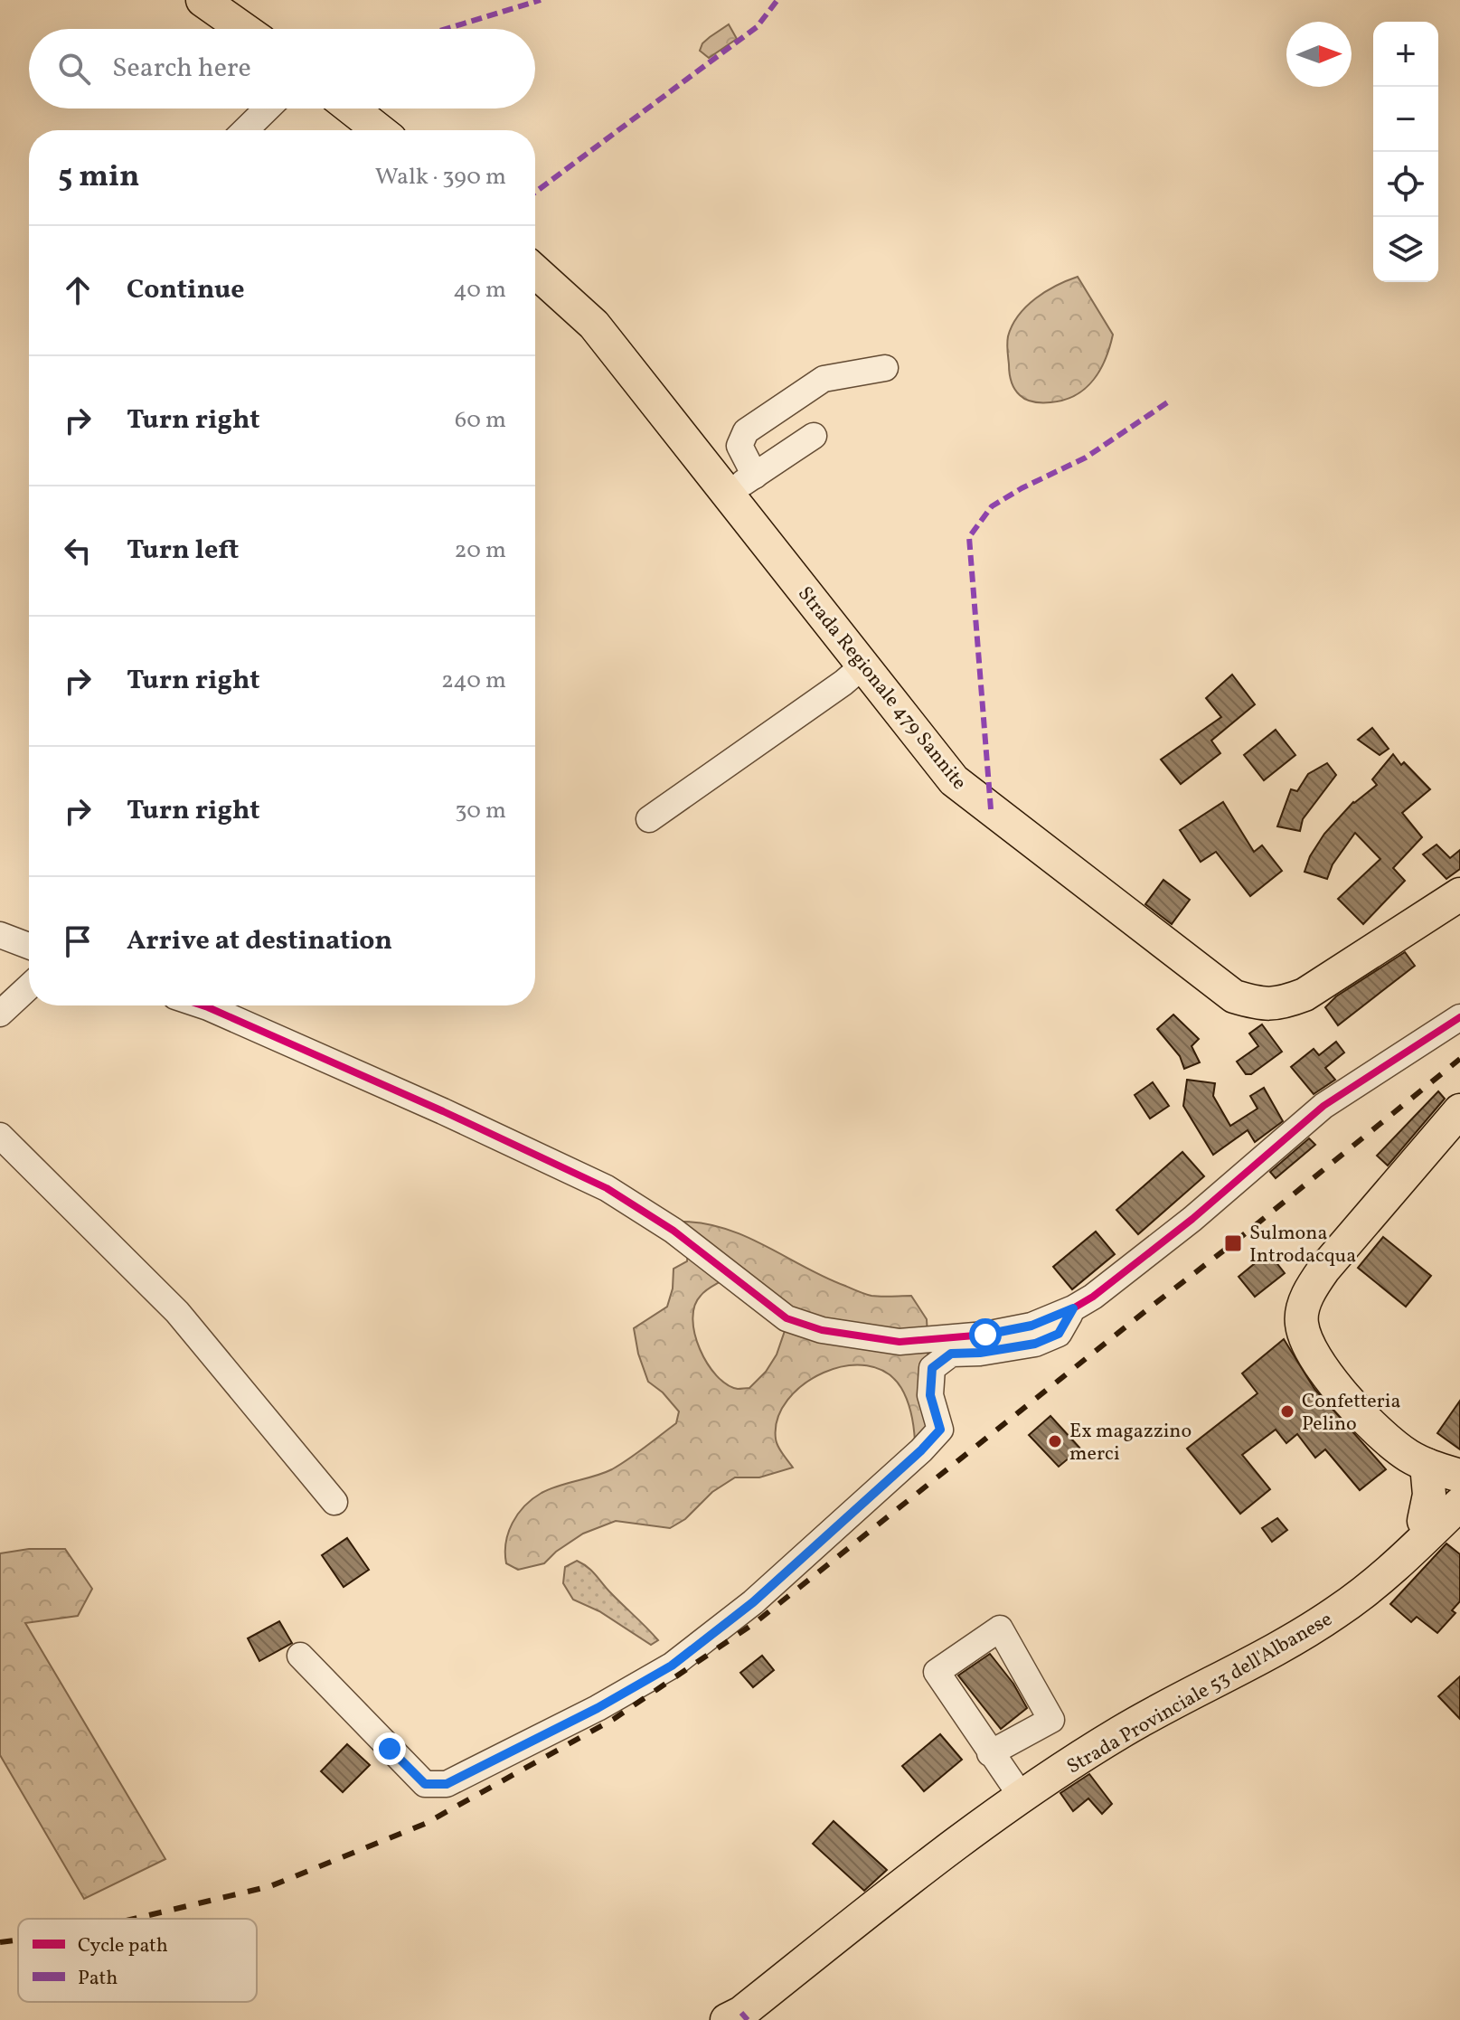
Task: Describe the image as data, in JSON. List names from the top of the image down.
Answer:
{
  "streets": {
    "main road": ["Strada Regionale 479 Sannite", "Strada Provinciale 53 dell'Albanese"]
  },
  "places": {
    "transit": ["Sulmona Introdacqua"],
    "other": ["Confetteria Pelino", "Ex magazzino merci"]
  },
  "legend": ["Cycle path", "Path"],
  "north": "right",
  "page": {
    "map_buttons": ["+", "−"],
    "search": "Search here",
    "heading": ["5 min", "Walk · 390 m"],
    "list": [
      ["Continue", "40 m"],
      ["Turn right", "60 m"],
      ["Turn left", "20 m"],
      ["Turn right", "240 m"],
      ["Turn right", "30 m"],
      "Arrive at destination"
    ]
  }
}
